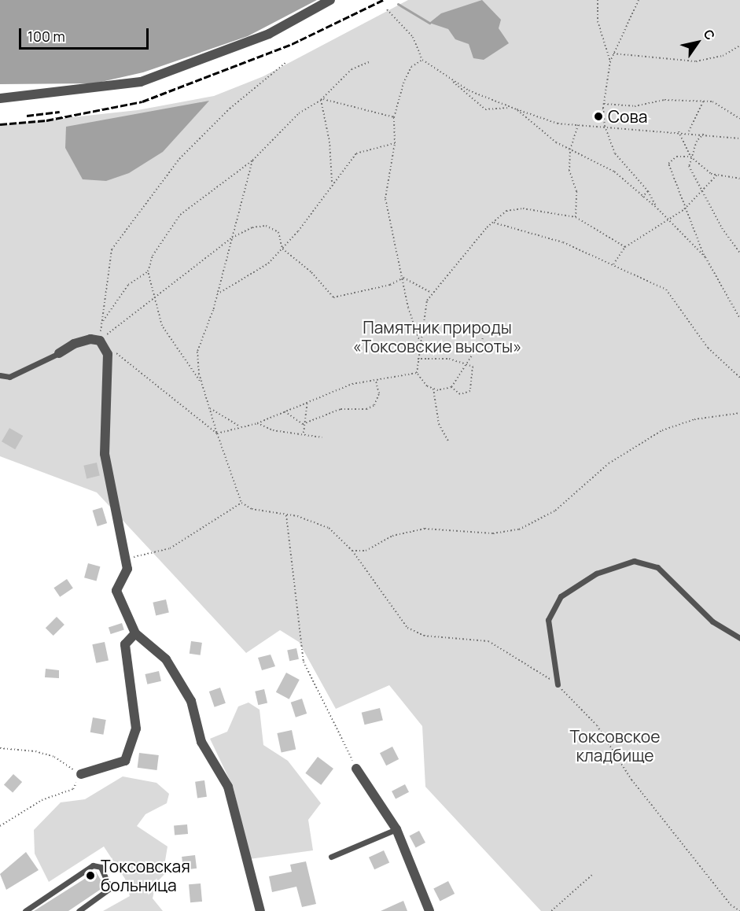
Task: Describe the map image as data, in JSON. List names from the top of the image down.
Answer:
{
  "parks": ["Памятник природы «Токсовские высоты»", "Токсовское кладбище"],
  "places": ["Сова", "Токсовская больница"],
  "scale_bar": "100 m",
  "north": "top right"
}
